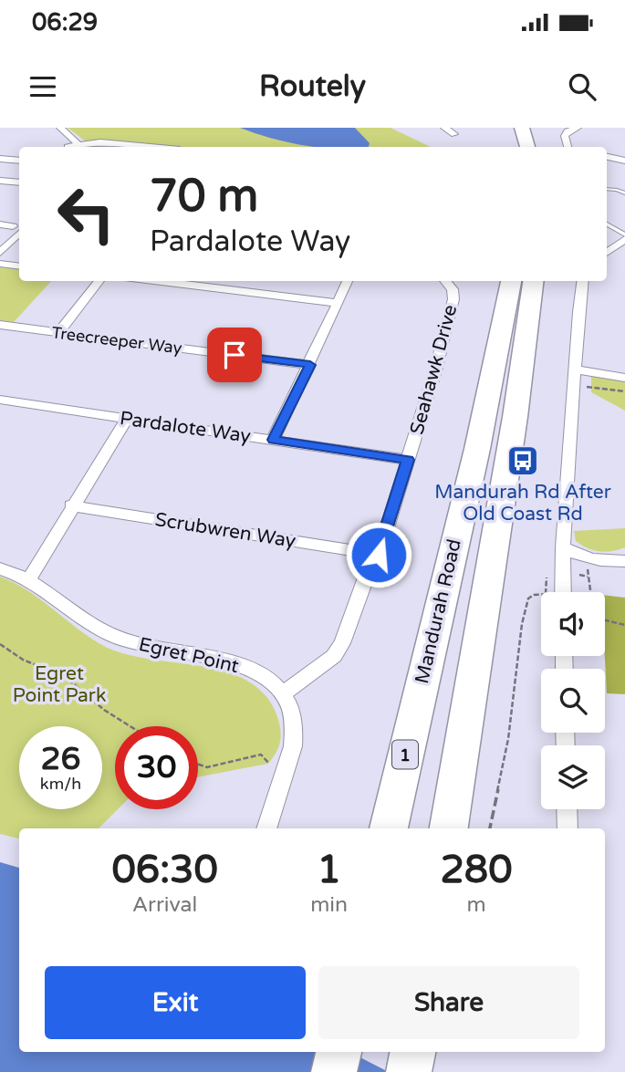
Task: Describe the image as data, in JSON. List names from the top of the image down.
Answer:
{
  "streets": {
    "highway": ["Mandurah Road", "1"],
    "street": [
      "Treecreeper Way",
      "Seahawk Drive",
      "Pardalote Way",
      "Scrubwren Way",
      "Egret Point"
    ]
  },
  "crossings": [
    ["Seahawk Drive", "Pardalote Way"],
    ["Seahawk Drive", "Scrubwren Way"],
    ["Seahawk Drive", "Egret Point"]
  ],
  "parks": ["Egret Point Park"],
  "places": {
    "bus stop": ["Mandurah Rd After Old Coast Rd"]
  },
  "page": {
    "status": "06:29",
    "header": "Routely",
    "turn": ["70 m", "Pardalote Way"],
    "speed": "26 km/h",
    "limit": "30",
    "eta": [
      "06:30",
      "Arrival",
      "1",
      "min",
      "280",
      "m"
    ],
    "buttons": ["Exit", "Share"]
  }
}
